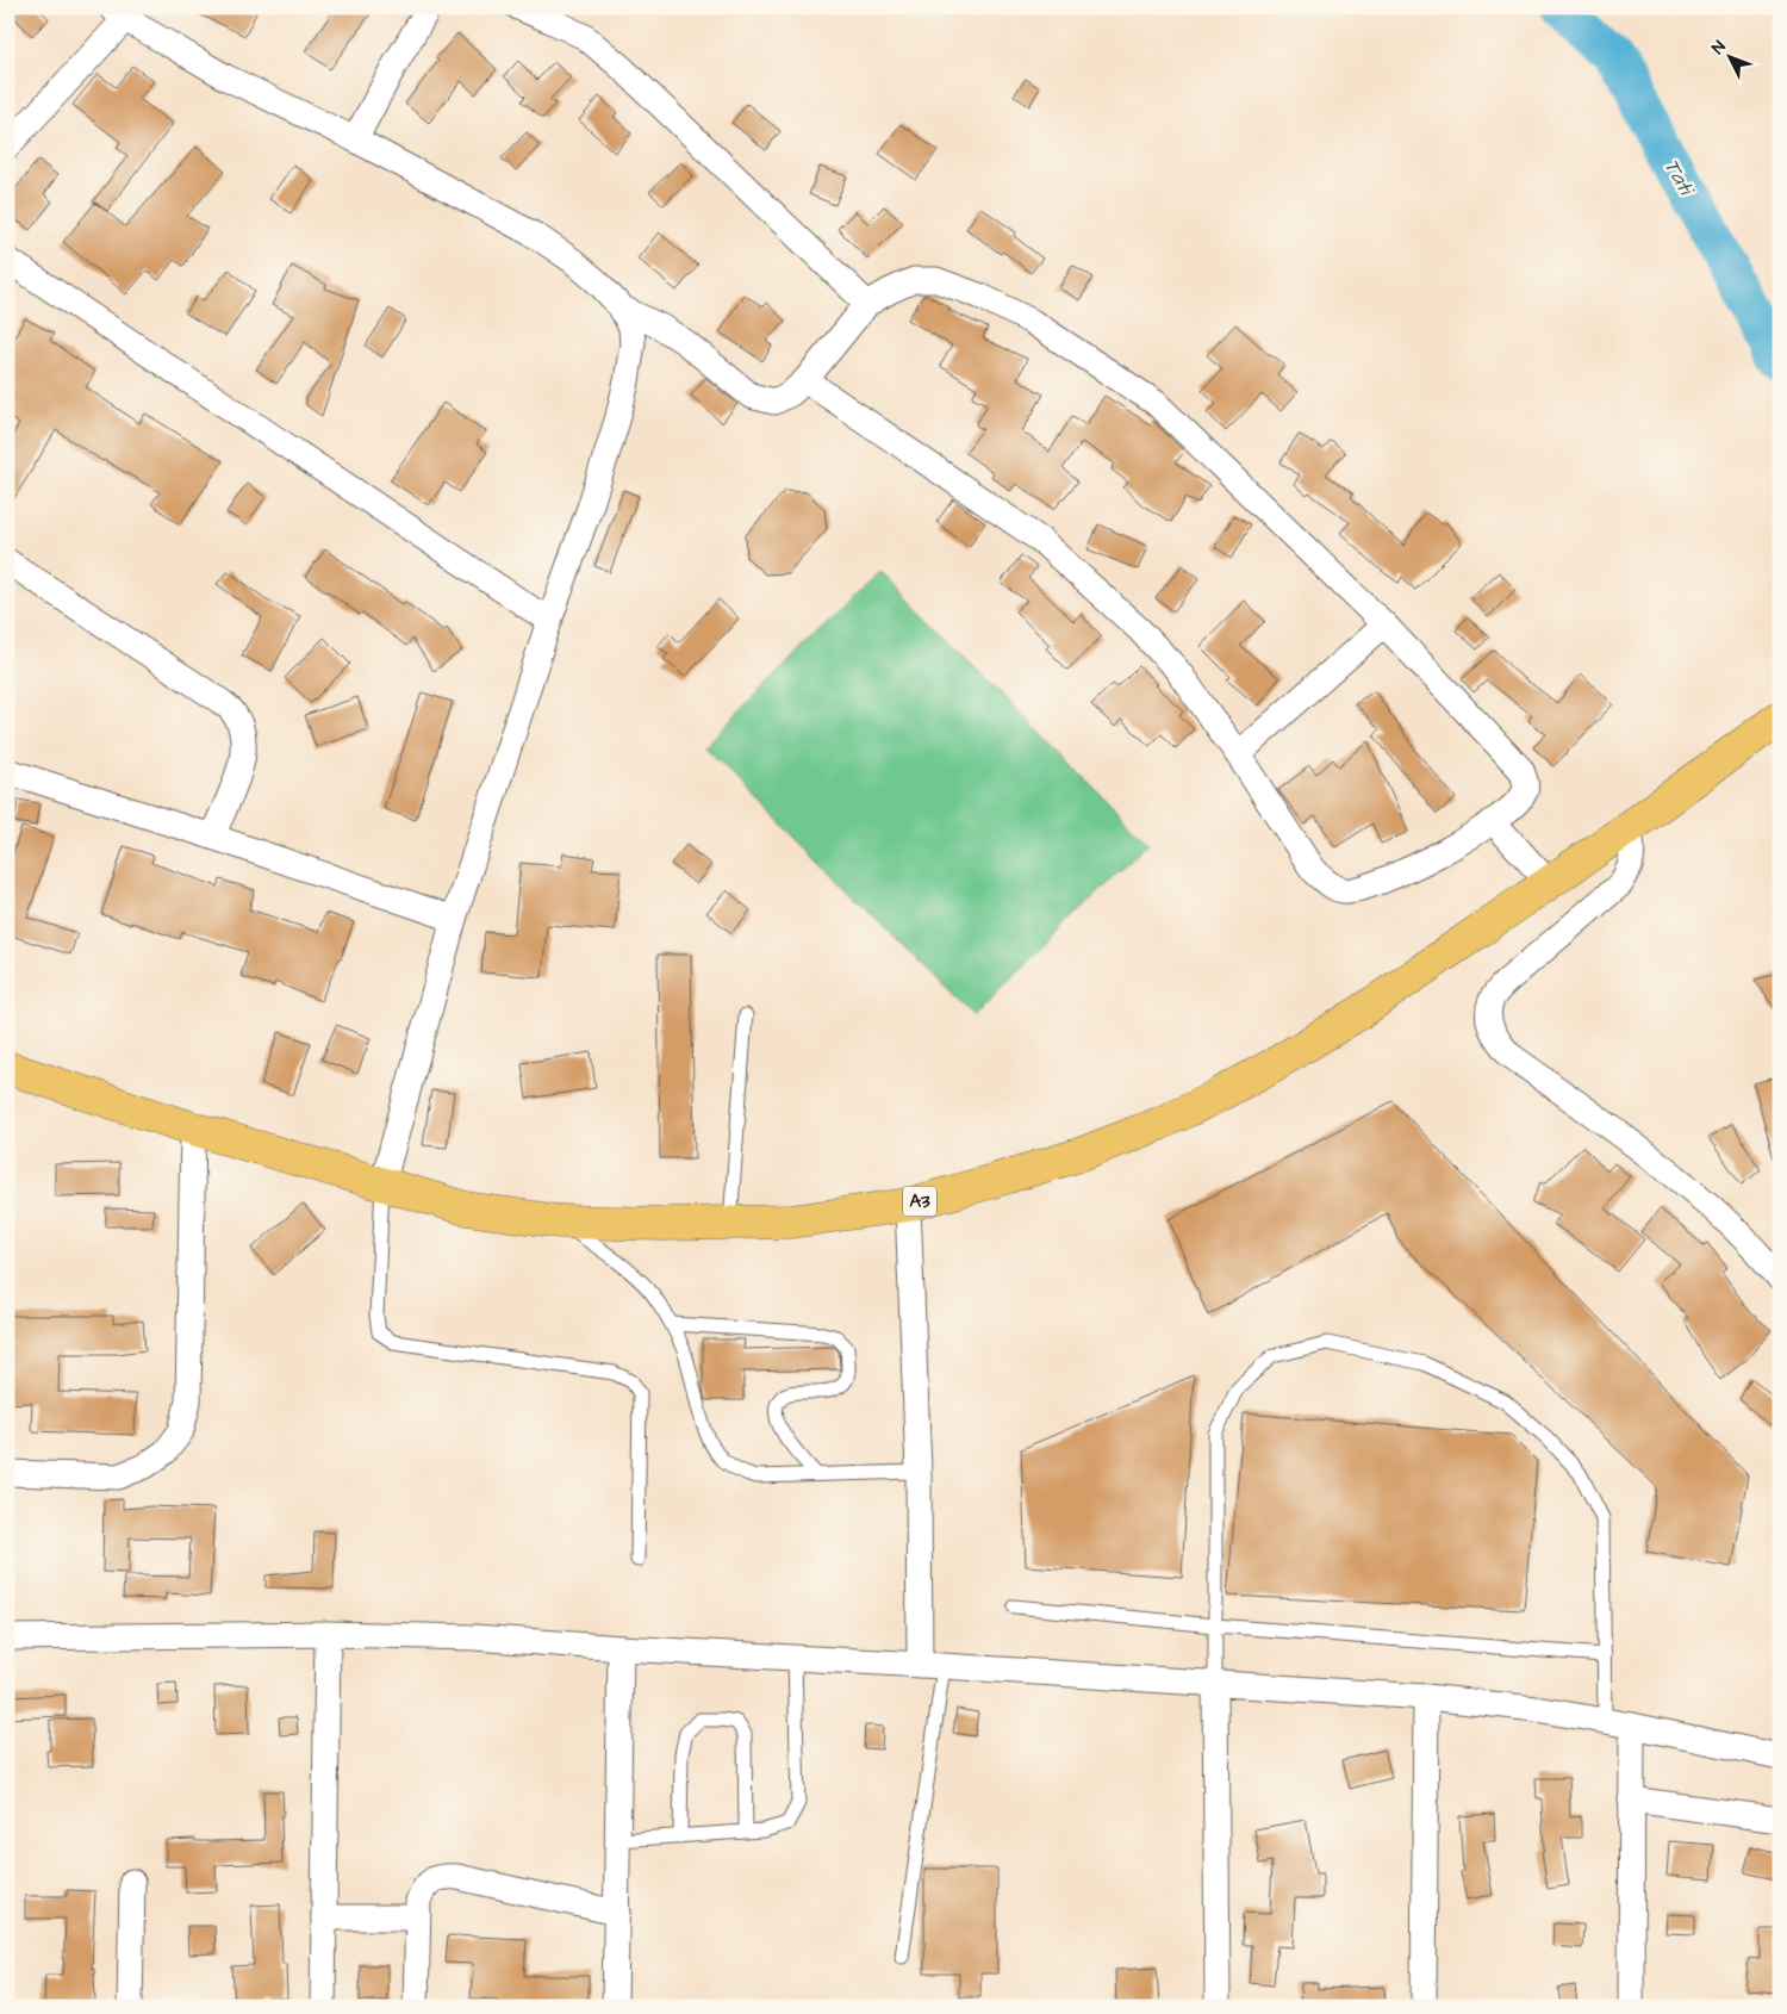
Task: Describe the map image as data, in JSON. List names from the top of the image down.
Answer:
{
  "streets": {
    "highway": ["A3"]
  },
  "water": ["Tati"],
  "north": "top left"
}
